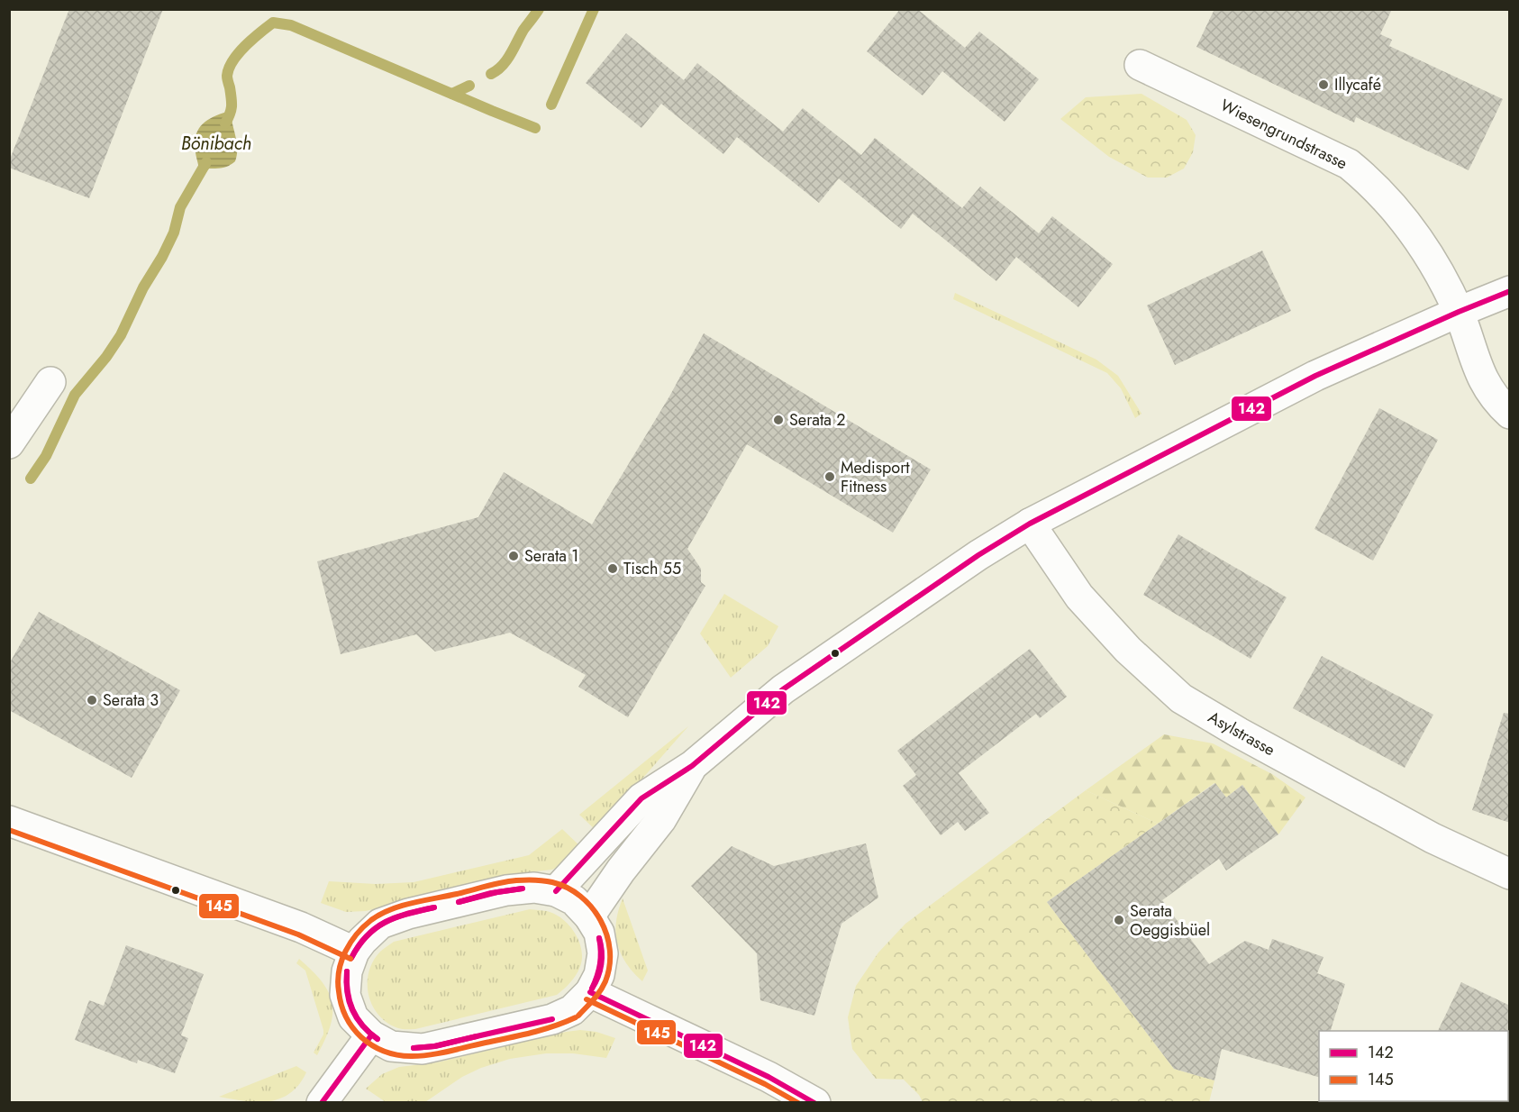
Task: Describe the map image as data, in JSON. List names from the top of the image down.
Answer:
{
  "streets": {
    "main road": ["Wiesengrundstrasse", "Asylstrasse"]
  },
  "water": ["Bönibach"],
  "places": [
    "Illycafé",
    "Serata 2",
    "Medisport Fitness",
    "Serata 1",
    "Tisch 55",
    "Serata 3",
    "Serata Oeggisbüel"
  ],
  "lines": ["transit line 142", "transit line 145"],
  "legend": ["142", "145"]
}
